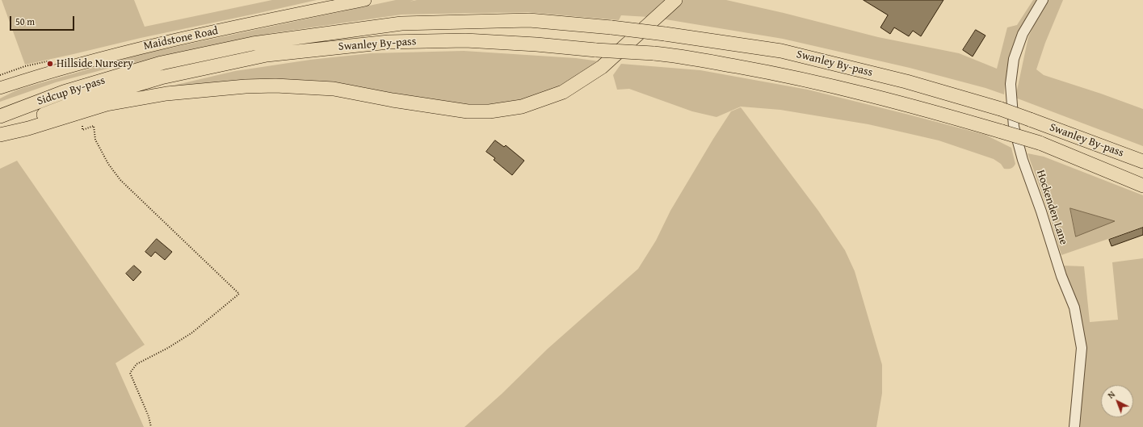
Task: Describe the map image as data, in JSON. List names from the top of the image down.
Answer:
{
  "streets": {
    "highway": ["Swanley By-pass", "Sidcup By-pass"],
    "main road": ["Maidstone Road"],
    "street": ["Hockenden Lane"]
  },
  "crossings": [
    ["Swanley By-pass", "Sidcup By-pass"]
  ],
  "places": ["Hillside Nursery"],
  "scale_bar": "50 m",
  "north": "top left"
}
